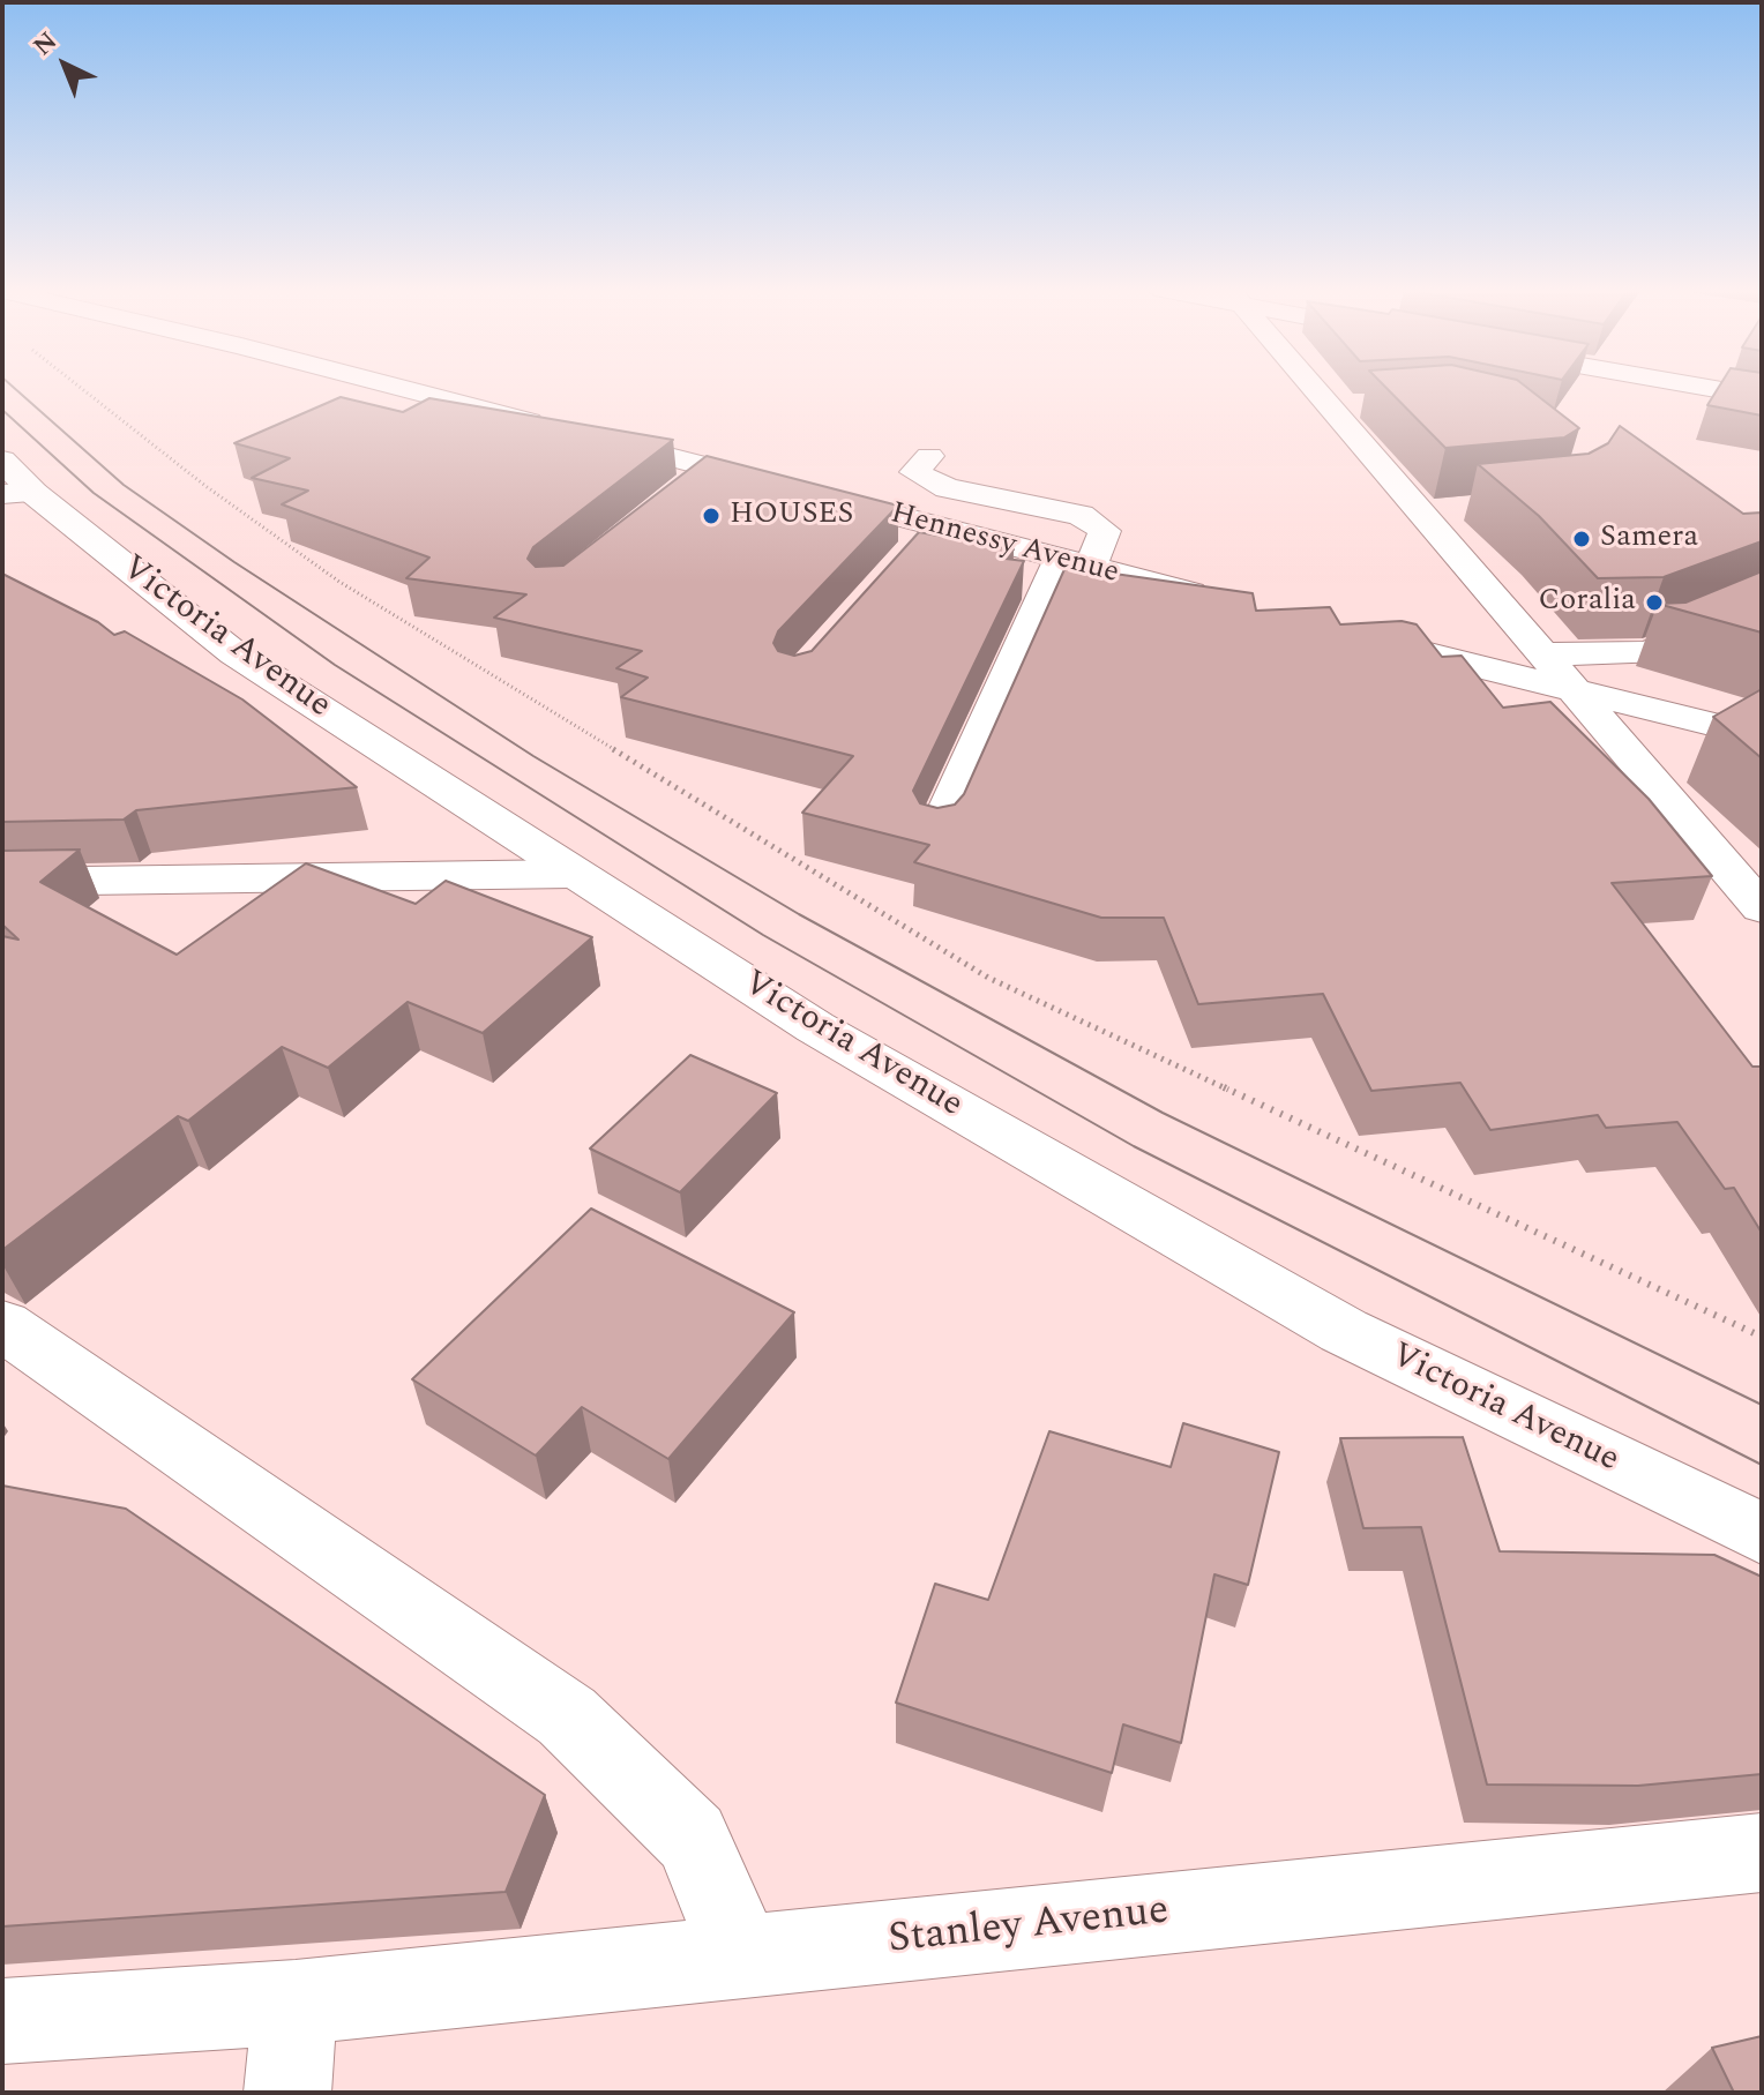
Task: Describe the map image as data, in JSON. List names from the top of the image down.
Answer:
{
  "streets": {
    "street": ["Hennessy Avenue", "Victoria Avenue", "Stanley Avenue"]
  },
  "places": ["HOUSES", "Samera", "Coralia"],
  "north": "top left"
}
